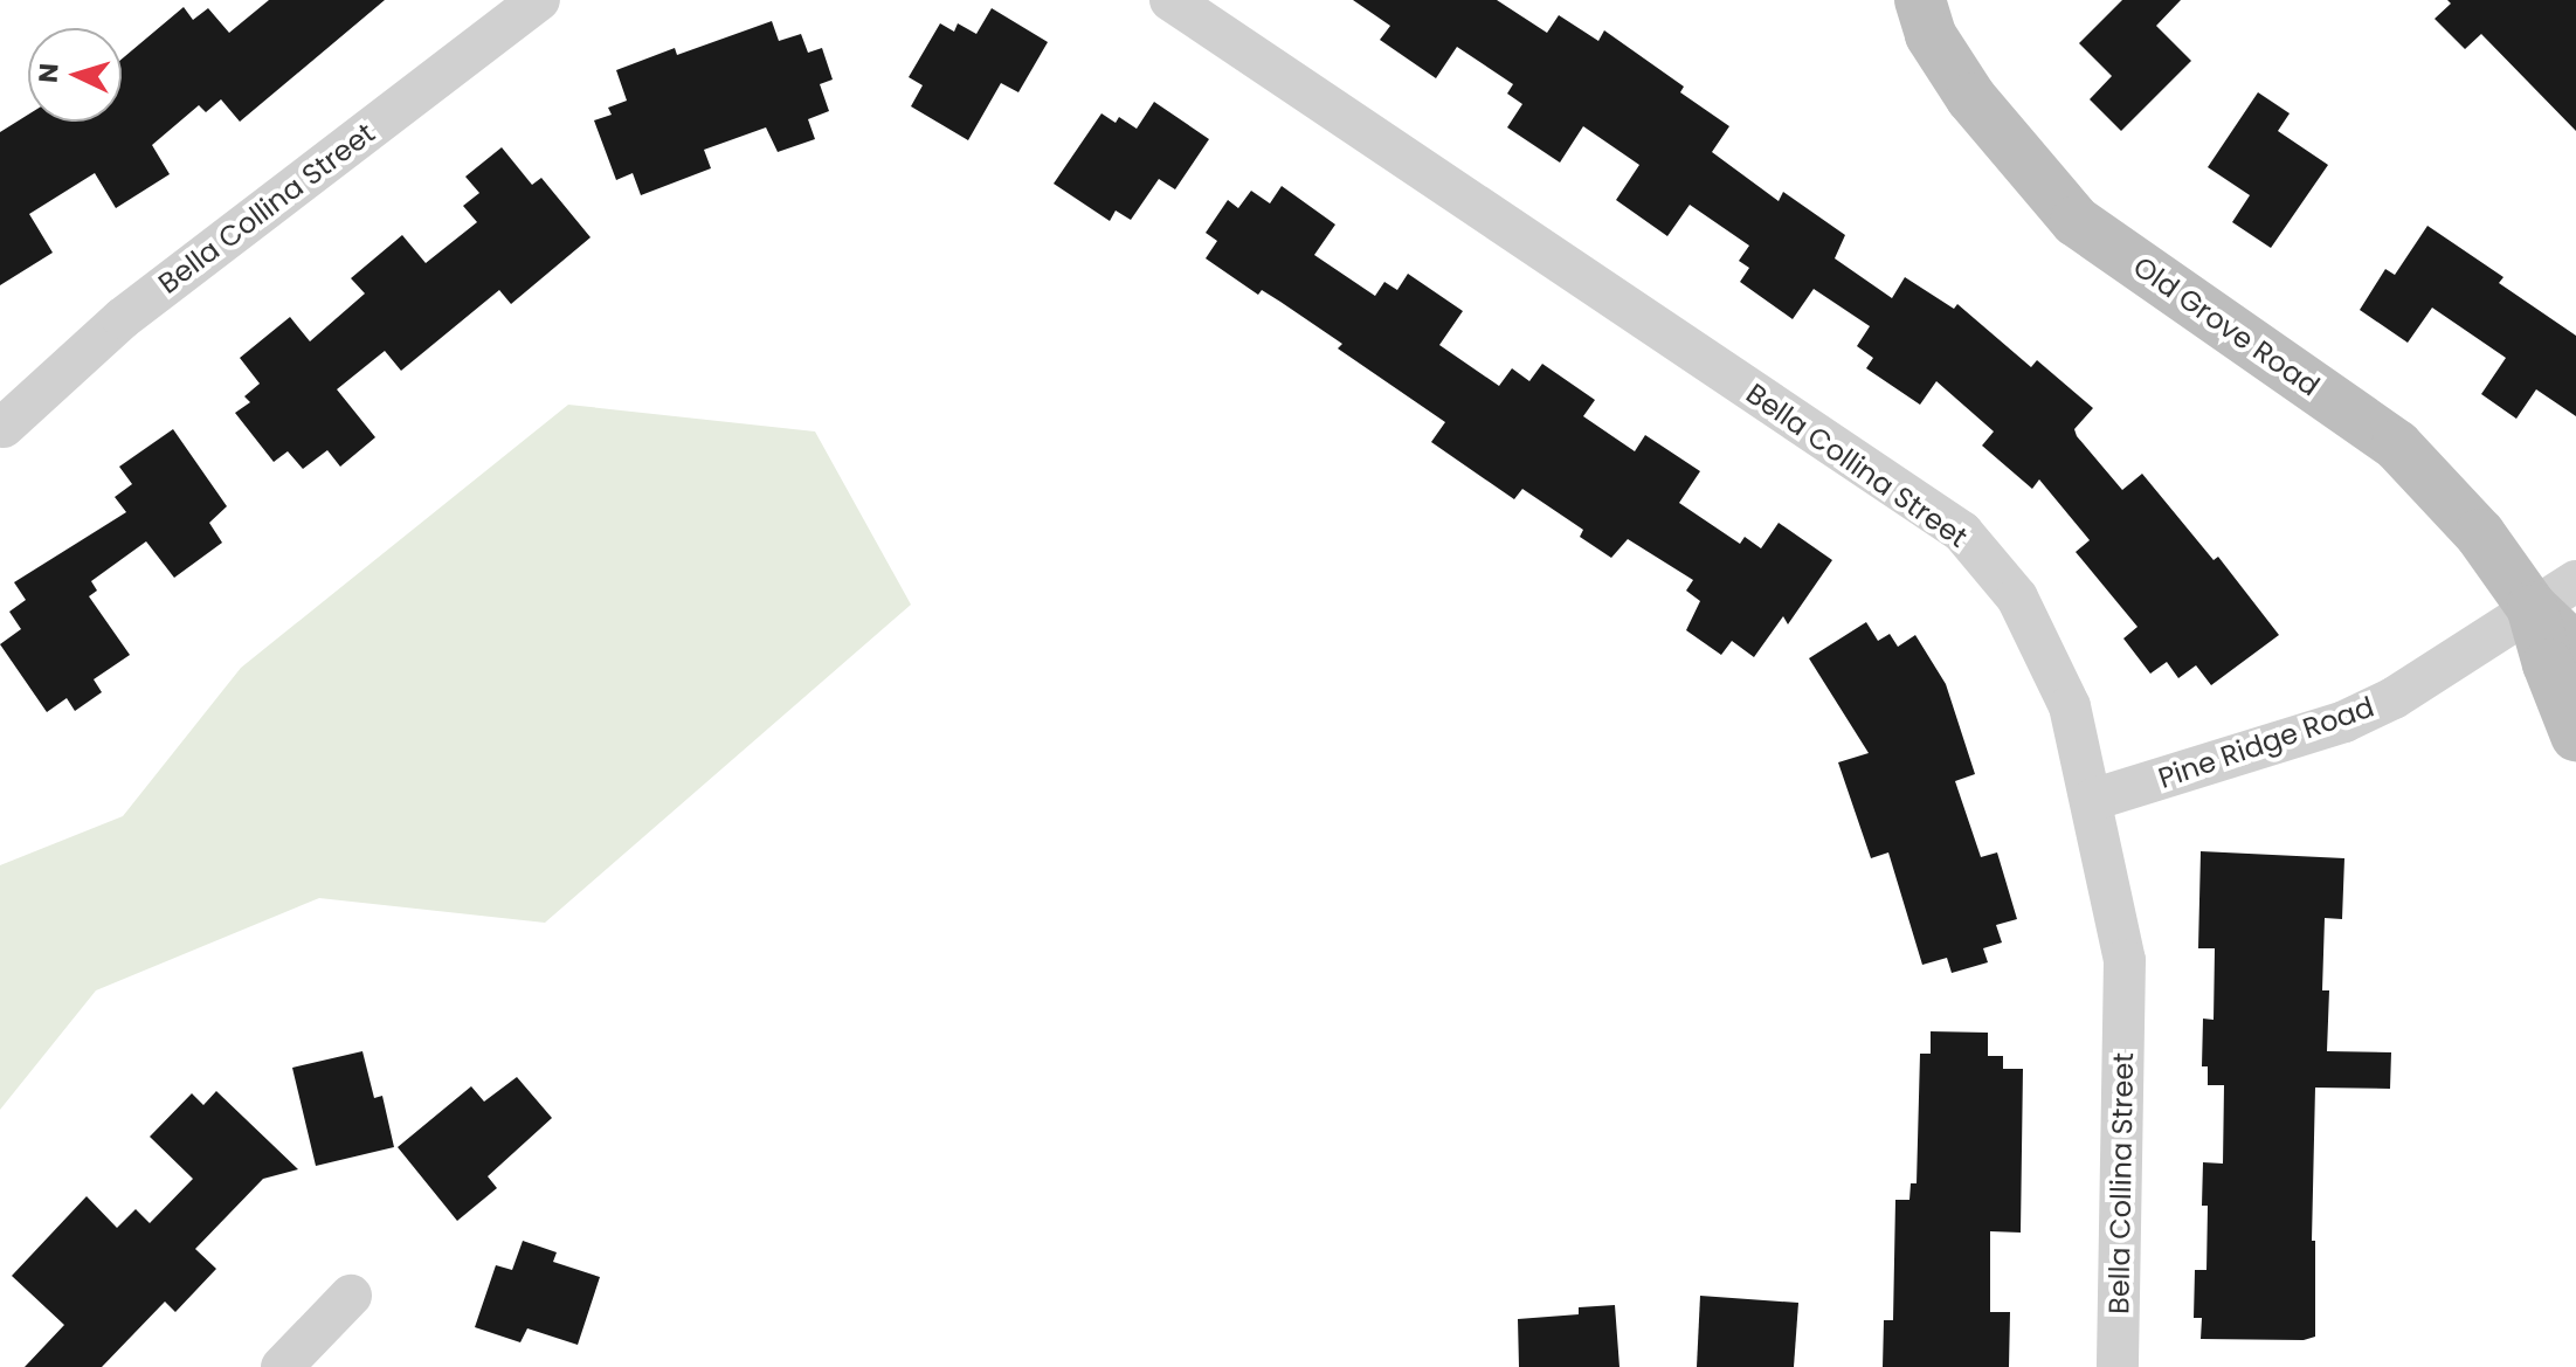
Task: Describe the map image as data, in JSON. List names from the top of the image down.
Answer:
{
  "streets": {
    "street": ["Bella Collina Street", "Old Grove Road", "Pine Ridge Road"]
  },
  "crossings": [
    ["Bella Collina Street", "Pine Ridge Road"],
    ["Old Grove Road", "Pine Ridge Road"]
  ],
  "north": "left"
}
